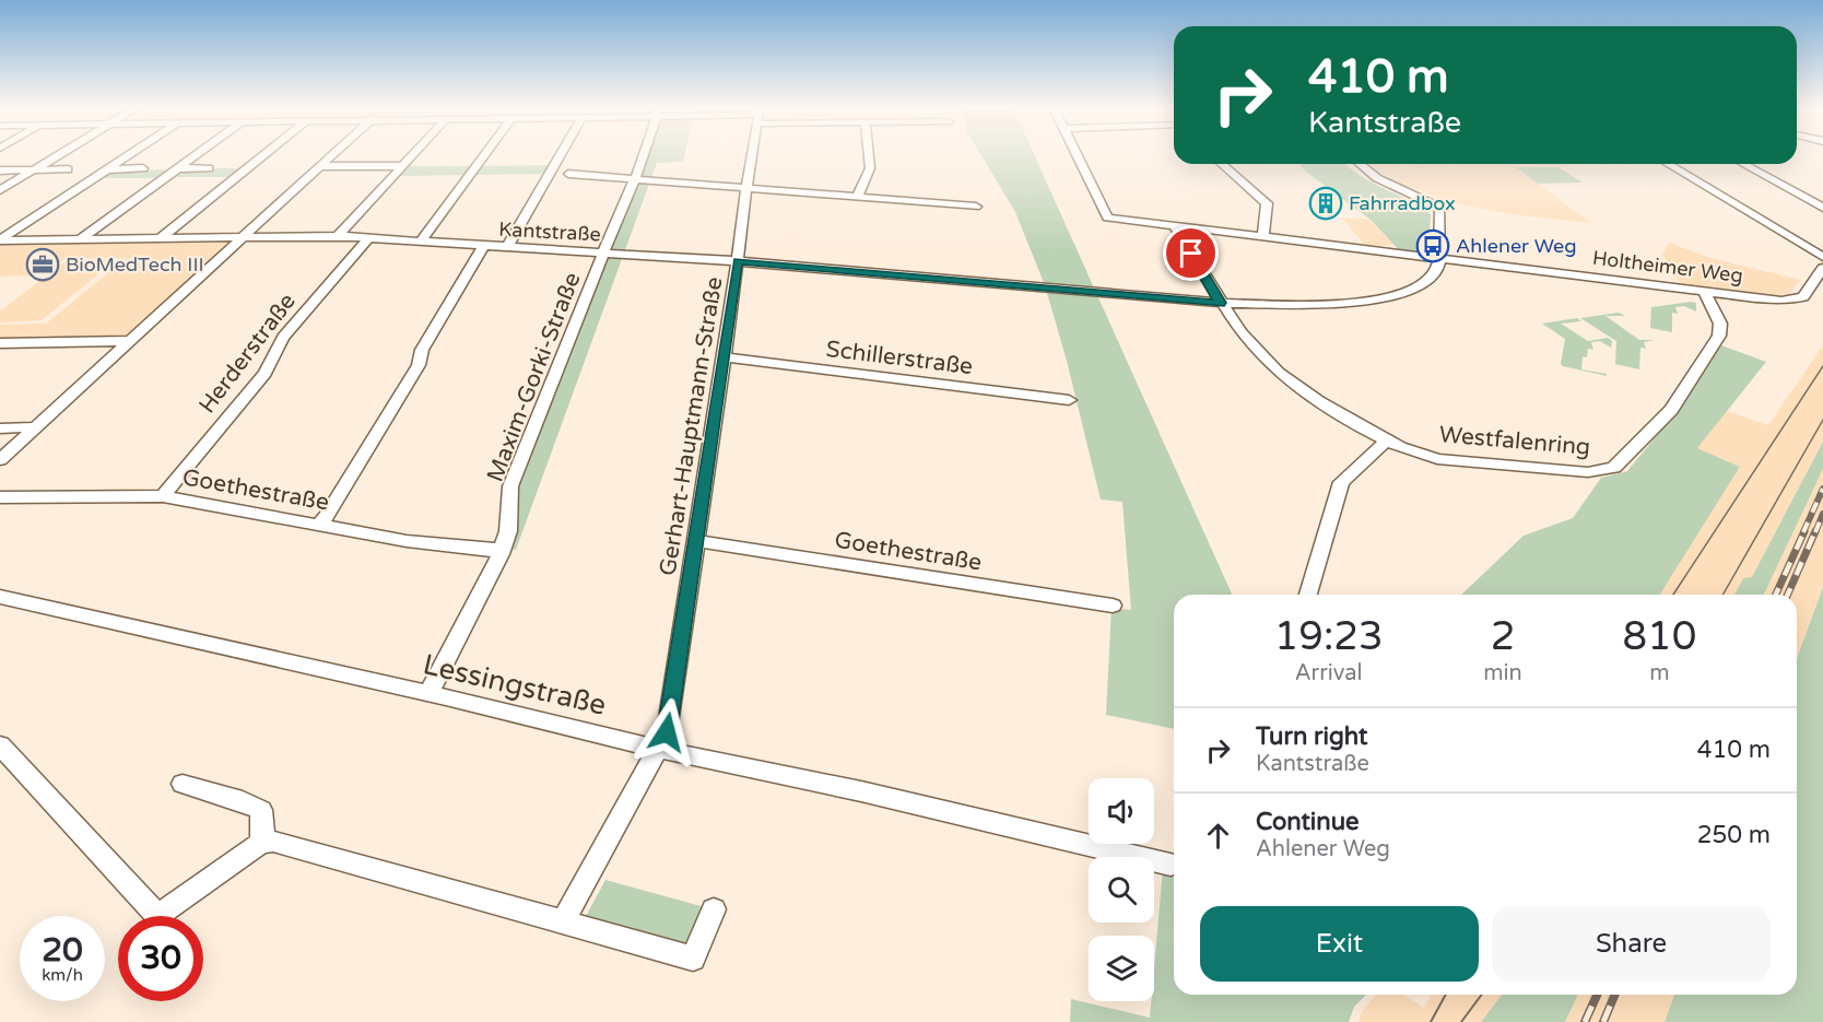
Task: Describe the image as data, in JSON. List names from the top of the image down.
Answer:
{
  "streets": {
    "street": [
      "Kantstraße",
      "Holtheimer Weg",
      "Herderstraße",
      "Schillerstraße",
      "Maxim-Gorki-Straße",
      "Gerhart-Hauptmann-Straße",
      "Westfalenring",
      "Goethestraße",
      "Lessingstraße"
    ]
  },
  "crossings": [
    ["Kantstraße", "Herderstraße"],
    ["Kantstraße", "Maxim-Gorki-Straße"],
    ["Kantstraße", "Gerhart-Hauptmann-Straße"],
    ["Kantstraße", "Westfalenring"],
    ["Holtheimer Weg", "Westfalenring"],
    ["Herderstraße", "Goethestraße"],
    ["Schillerstraße", "Gerhart-Hauptmann-Straße"],
    ["Maxim-Gorki-Straße", "Goethestraße"],
    ["Maxim-Gorki-Straße", "Lessingstraße"],
    ["Gerhart-Hauptmann-Straße", "Goethestraße"],
    ["Gerhart-Hauptmann-Straße", "Lessingstraße"]
  ],
  "places": {
    "building": ["Fahrradbox"],
    "bus stop": ["Ahlener Weg"],
    "office": ["BioMedTech III"]
  },
  "page": {
    "turn": ["410 m", "Kantstraße"],
    "eta": [
      "19:23",
      "Arrival",
      "2",
      "min",
      "810",
      "m"
    ],
    "list": [
      {
        "name": "Turn right",
        "note": "Kantstraße",
        "value": "410 m"
      },
      {
        "name": "Continue",
        "note": "Ahlener Weg",
        "value": "250 m"
      }
    ],
    "buttons": ["Exit", "Share"],
    "speed": "20 km/h",
    "limit": "30"
  }
}
